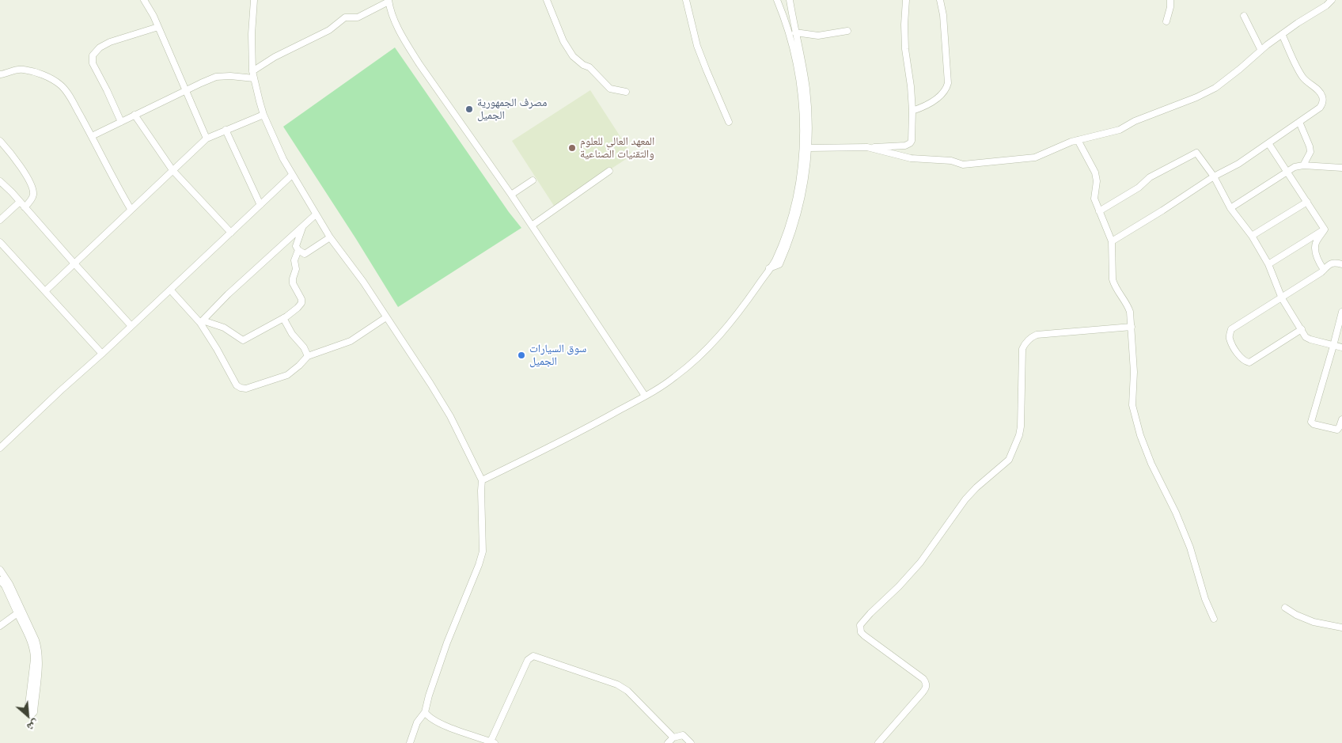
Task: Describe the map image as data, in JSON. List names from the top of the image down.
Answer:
{
  "places": ["مصرف الجمهورية الجميل", "المعهد العالي للعلوم والتقنيات الصناعية", "سوق السيارات الجميل"],
  "north": "bottom right"
}
